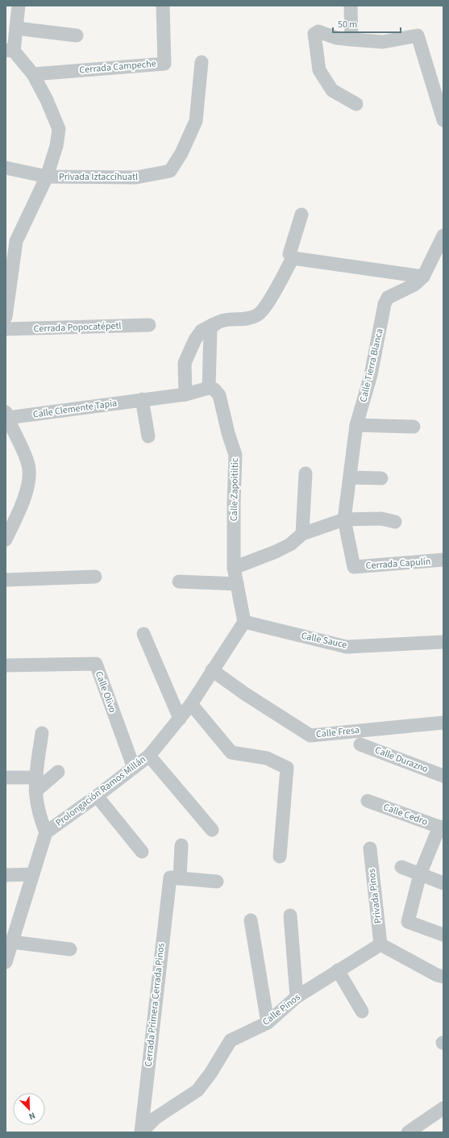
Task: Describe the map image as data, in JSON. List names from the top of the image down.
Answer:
{
  "streets": {
    "street": [
      "Cerrada Campeche",
      "Privada Iztaccíhuatl",
      "Cerrada Popocatépetl",
      "Calle Tierra Blanca",
      "Calle Clemente Tapia",
      "Calle Zapoitiltic",
      "Cerrada Capulín",
      "Calle Sauce",
      "Calle Olivo",
      "Calle Fresa",
      "Calle Durazno",
      "Prolongación Ramos Millán",
      "Calle Cedro",
      "Privada Pinos",
      "Cerrada Primera Cerrada Pinos",
      "Calle Pinos"
    ]
  },
  "crossings": [
    ["Calle Tierra Blanca", "Cerrada Capulín"],
    ["Calle Zapoitiltic", "Calle Sauce"],
    ["Calle Zapoitiltic", "Prolongación Ramos Millán"],
    ["Calle Sauce", "Prolongación Ramos Millán"],
    ["Calle Olivo", "Prolongación Ramos Millán"],
    ["Calle Fresa", "Prolongación Ramos Millán"],
    ["Privada Pinos", "Calle Pinos"],
    ["Cerrada Primera Cerrada Pinos", "Calle Pinos"]
  ],
  "scale_bar": "50 m",
  "north": "bottom right"
}
